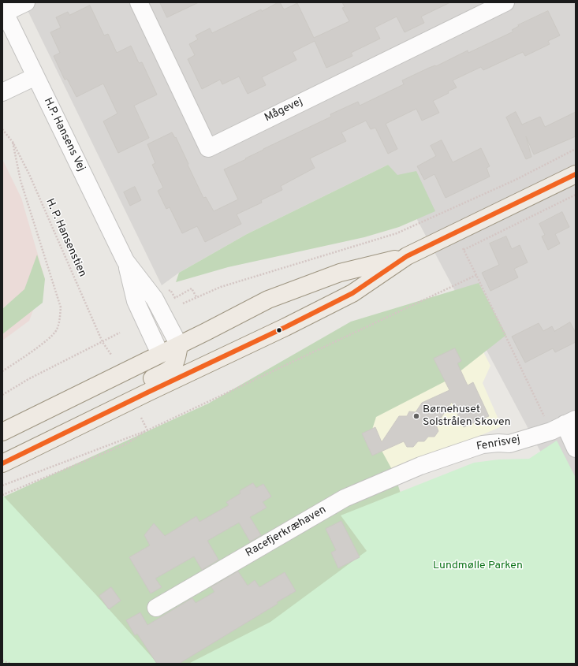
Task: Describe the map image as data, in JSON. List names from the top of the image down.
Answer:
{
  "streets": {
    "street": [
      "Mågevej",
      "H.P. Hansens Vej",
      "Fenrisvej",
      "Racefjerkræhaven"
    ],
    "path": ["H. P. Hansenstien"]
  },
  "crossings": [
    ["Fenrisvej", "Racefjerkræhaven"]
  ],
  "parks": ["Lundmølle Parken"],
  "places": ["Børnehuset Solstrålen Skoven"]
}
